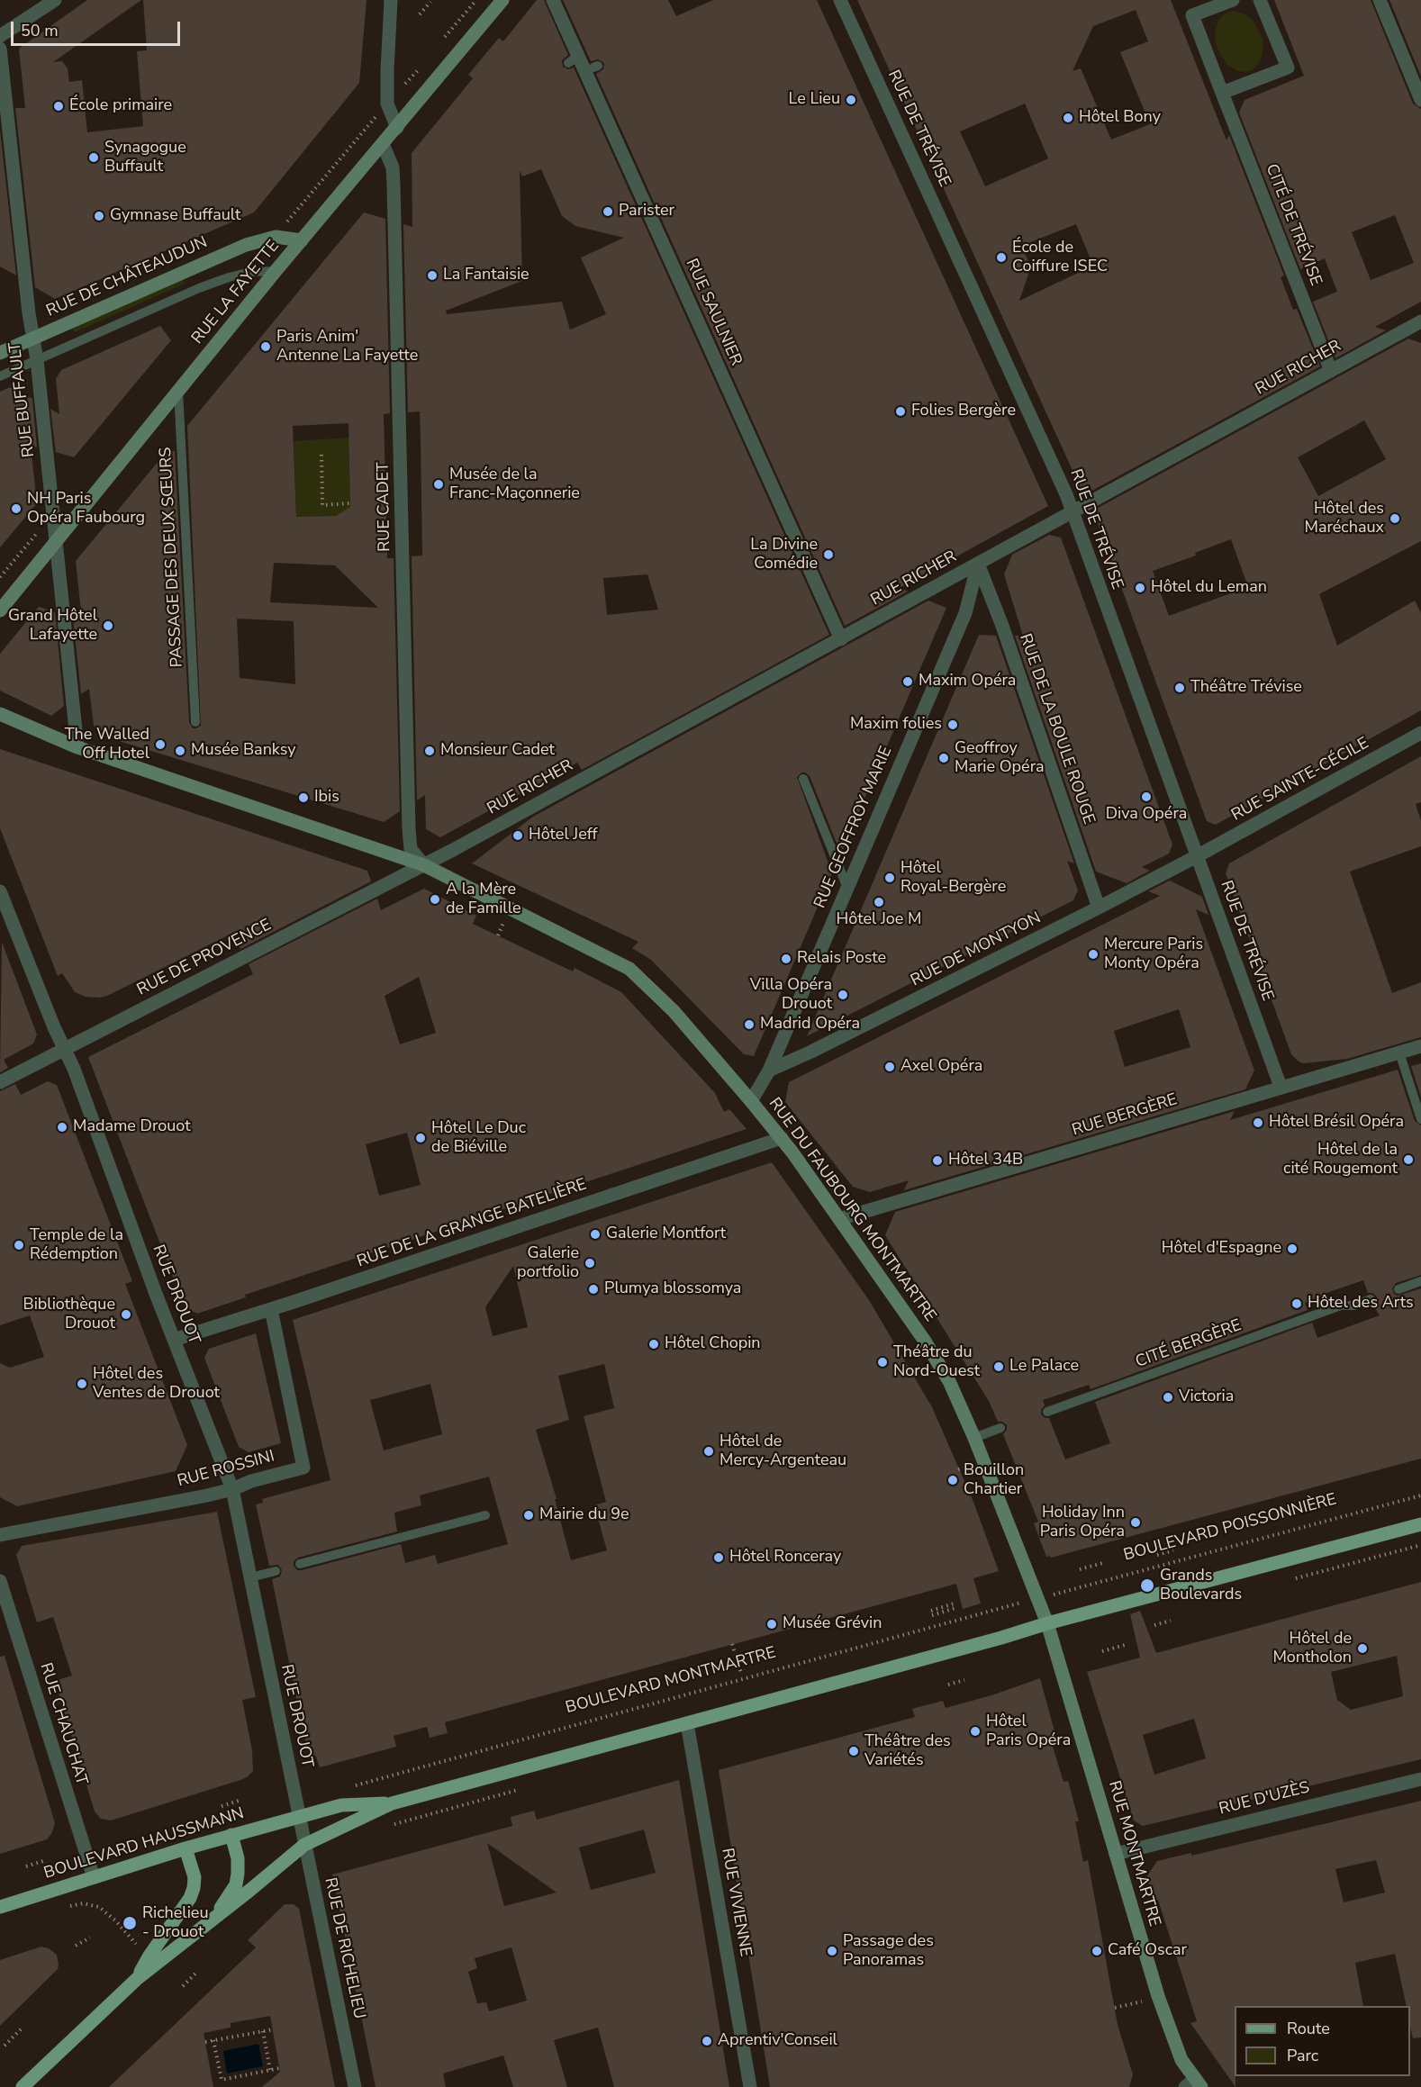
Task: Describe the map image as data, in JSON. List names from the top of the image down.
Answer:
{
  "streets": {
    "main road": [
      "RUE DE CHÂTEAUDUN",
      "RUE LA FAYETTE",
      "RUE DU FAUBOURG MONTMARTRE",
      "BOULEVARD HAUSSMANN",
      "RUE MONTMARTRE"
    ],
    "street": [
      "RUE DE TRÉVISE",
      "CITÉ DE TRÉVISE",
      "RUE SAULNIER",
      "RUE RICHER",
      "RUE BUFFAULT",
      "RUE CADET",
      "RUE DE LA BOULE ROUGE",
      "RUE SAINTE-CÉCILE",
      "RUE GEOFFROY MARIE",
      "RUE DE MONTYON",
      "RUE DE PROVENCE",
      "RUE BERGÈRE",
      "RUE DE LA GRANGE BATELIÈRE",
      "RUE DROUOT",
      "RUE ROSSINI",
      "RUE CHAUCHAT",
      "RUE D'UZÈS",
      "RUE VIVIENNE",
      "RUE DE RICHELIEU"
    ],
    "lane": ["PASSAGE DES DEUX SŒURS", "CITÉ BERGÈRE"],
    "path": ["BOULEVARD POISSONNIÈRE", "BOULEVARD MONTMARTRE"]
  },
  "crossings": [
    ["RUE DE TRÉVISE", "RUE RICHER"],
    ["RUE DE TRÉVISE", "RUE SAINTE-CÉCILE"],
    ["RUE DE TRÉVISE", "RUE DE MONTYON"],
    ["RUE DE TRÉVISE", "RUE BERGÈRE"],
    ["CITÉ DE TRÉVISE", "RUE RICHER"],
    ["RUE DE CHÂTEAUDUN", "RUE LA FAYETTE"],
    ["RUE DE CHÂTEAUDUN", "RUE BUFFAULT"],
    ["RUE LA FAYETTE", "RUE BUFFAULT"],
    ["RUE LA FAYETTE", "RUE CADET"],
    ["RUE LA FAYETTE", "PASSAGE DES DEUX SŒURS"],
    ["RUE SAULNIER", "RUE RICHER"],
    ["RUE RICHER", "RUE CADET"],
    ["RUE RICHER", "RUE DE LA BOULE ROUGE"],
    ["RUE RICHER", "RUE GEOFFROY MARIE"],
    ["RUE RICHER", "RUE DE PROVENCE"],
    ["RUE RICHER", "RUE DU FAUBOURG MONTMARTRE"],
    ["RUE BUFFAULT", "RUE DU FAUBOURG MONTMARTRE"],
    ["RUE CADET", "RUE DE PROVENCE"],
    ["RUE CADET", "RUE DU FAUBOURG MONTMARTRE"],
    ["RUE DE LA BOULE ROUGE", "RUE GEOFFROY MARIE"],
    ["RUE DE LA BOULE ROUGE", "RUE DE MONTYON"],
    ["RUE SAINTE-CÉCILE", "RUE DE MONTYON"],
    ["RUE GEOFFROY MARIE", "RUE DE MONTYON"],
    ["RUE GEOFFROY MARIE", "RUE DU FAUBOURG MONTMARTRE"],
    ["RUE DE PROVENCE", "RUE DU FAUBOURG MONTMARTRE"],
    ["RUE DE PROVENCE", "RUE DROUOT"],
    ["RUE BERGÈRE", "RUE DU FAUBOURG MONTMARTRE"],
    ["RUE DU FAUBOURG MONTMARTRE", "RUE DE LA GRANGE BATELIÈRE"],
    ["RUE DU FAUBOURG MONTMARTRE", "RUE MONTMARTRE"],
    ["RUE DE LA GRANGE BATELIÈRE", "RUE DROUOT"],
    ["RUE DE LA GRANGE BATELIÈRE", "RUE ROSSINI"],
    ["RUE DROUOT", "RUE ROSSINI"],
    ["RUE DROUOT", "BOULEVARD HAUSSMANN"],
    ["RUE DROUOT", "RUE DE RICHELIEU"],
    ["RUE CHAUCHAT", "BOULEVARD HAUSSMANN"],
    ["RUE D'UZÈS", "RUE MONTMARTRE"],
    ["BOULEVARD HAUSSMANN", "RUE DE RICHELIEU"]
  ],
  "places": [
    "Le Lieu",
    "École primaire",
    "Hôtel Bony",
    "Synagogue Buffault",
    "Parister",
    "Gymnase Buffault",
    "École de Coiffure ISEC",
    "La Fantaisie",
    "Paris Anim' Antenne La Fayette",
    "Folies Bergère",
    "Musée de la Franc-Maçonnerie",
    "NH Paris Opéra Faubourg",
    "Hôtel des Maréchaux",
    "La Divine Comédie",
    "Hôtel du Leman",
    "Grand Hôtel Lafayette",
    "Maxim Opéra",
    "Théâtre Trévise",
    "Maxim folies",
    "The Walled Off Hotel",
    "Musée Banksy",
    "Monsieur Cadet",
    "Geoffroy Marie Opéra",
    "Diva Opéra",
    "Ibis",
    "Hôtel Jeff",
    "Hôtel Royal-Bergère",
    "A la Mère de Famille",
    "Hôtel Joe M",
    "Mercure Paris Monty Opéra",
    "Relais Poste",
    "Villa Opéra Drouot",
    "Madrid Opéra",
    "Axel Opéra",
    "Hôtel Brésil Opéra",
    "Madame Drouot",
    "Hôtel Le Duc de Biéville",
    "Hôtel de la cité Rougemont",
    "Hôtel 34B",
    "Galerie Montfort",
    "Temple de la Rédemption",
    "Hôtel d'Espagne",
    "Galerie portfolio",
    "Plumya blossomya",
    "Hôtel des Arts",
    "Bibliothèque Drouot",
    "Hôtel Chopin",
    "Théâtre du Nord-Ouest",
    "Le Palace",
    "Hôtel des Ventes de Drouot",
    "Victoria",
    "Hôtel de Mercy-Argenteau",
    "Bouillon Chartier",
    "Mairie du 9e",
    "Holiday Inn Paris Opéra",
    "Hôtel Ronceray",
    "Grands Boulevards",
    "Musée Grévin",
    "Hôtel de Montholon",
    "Hôtel Paris Opéra",
    "Théâtre des Variétés",
    "Richelieu - Drouot",
    "Passage des Panoramas",
    "Café Oscar",
    "Aprentiv'Conseil"
  ],
  "legend": ["Route", "Parc"],
  "scale_bar": "50 m"
}
